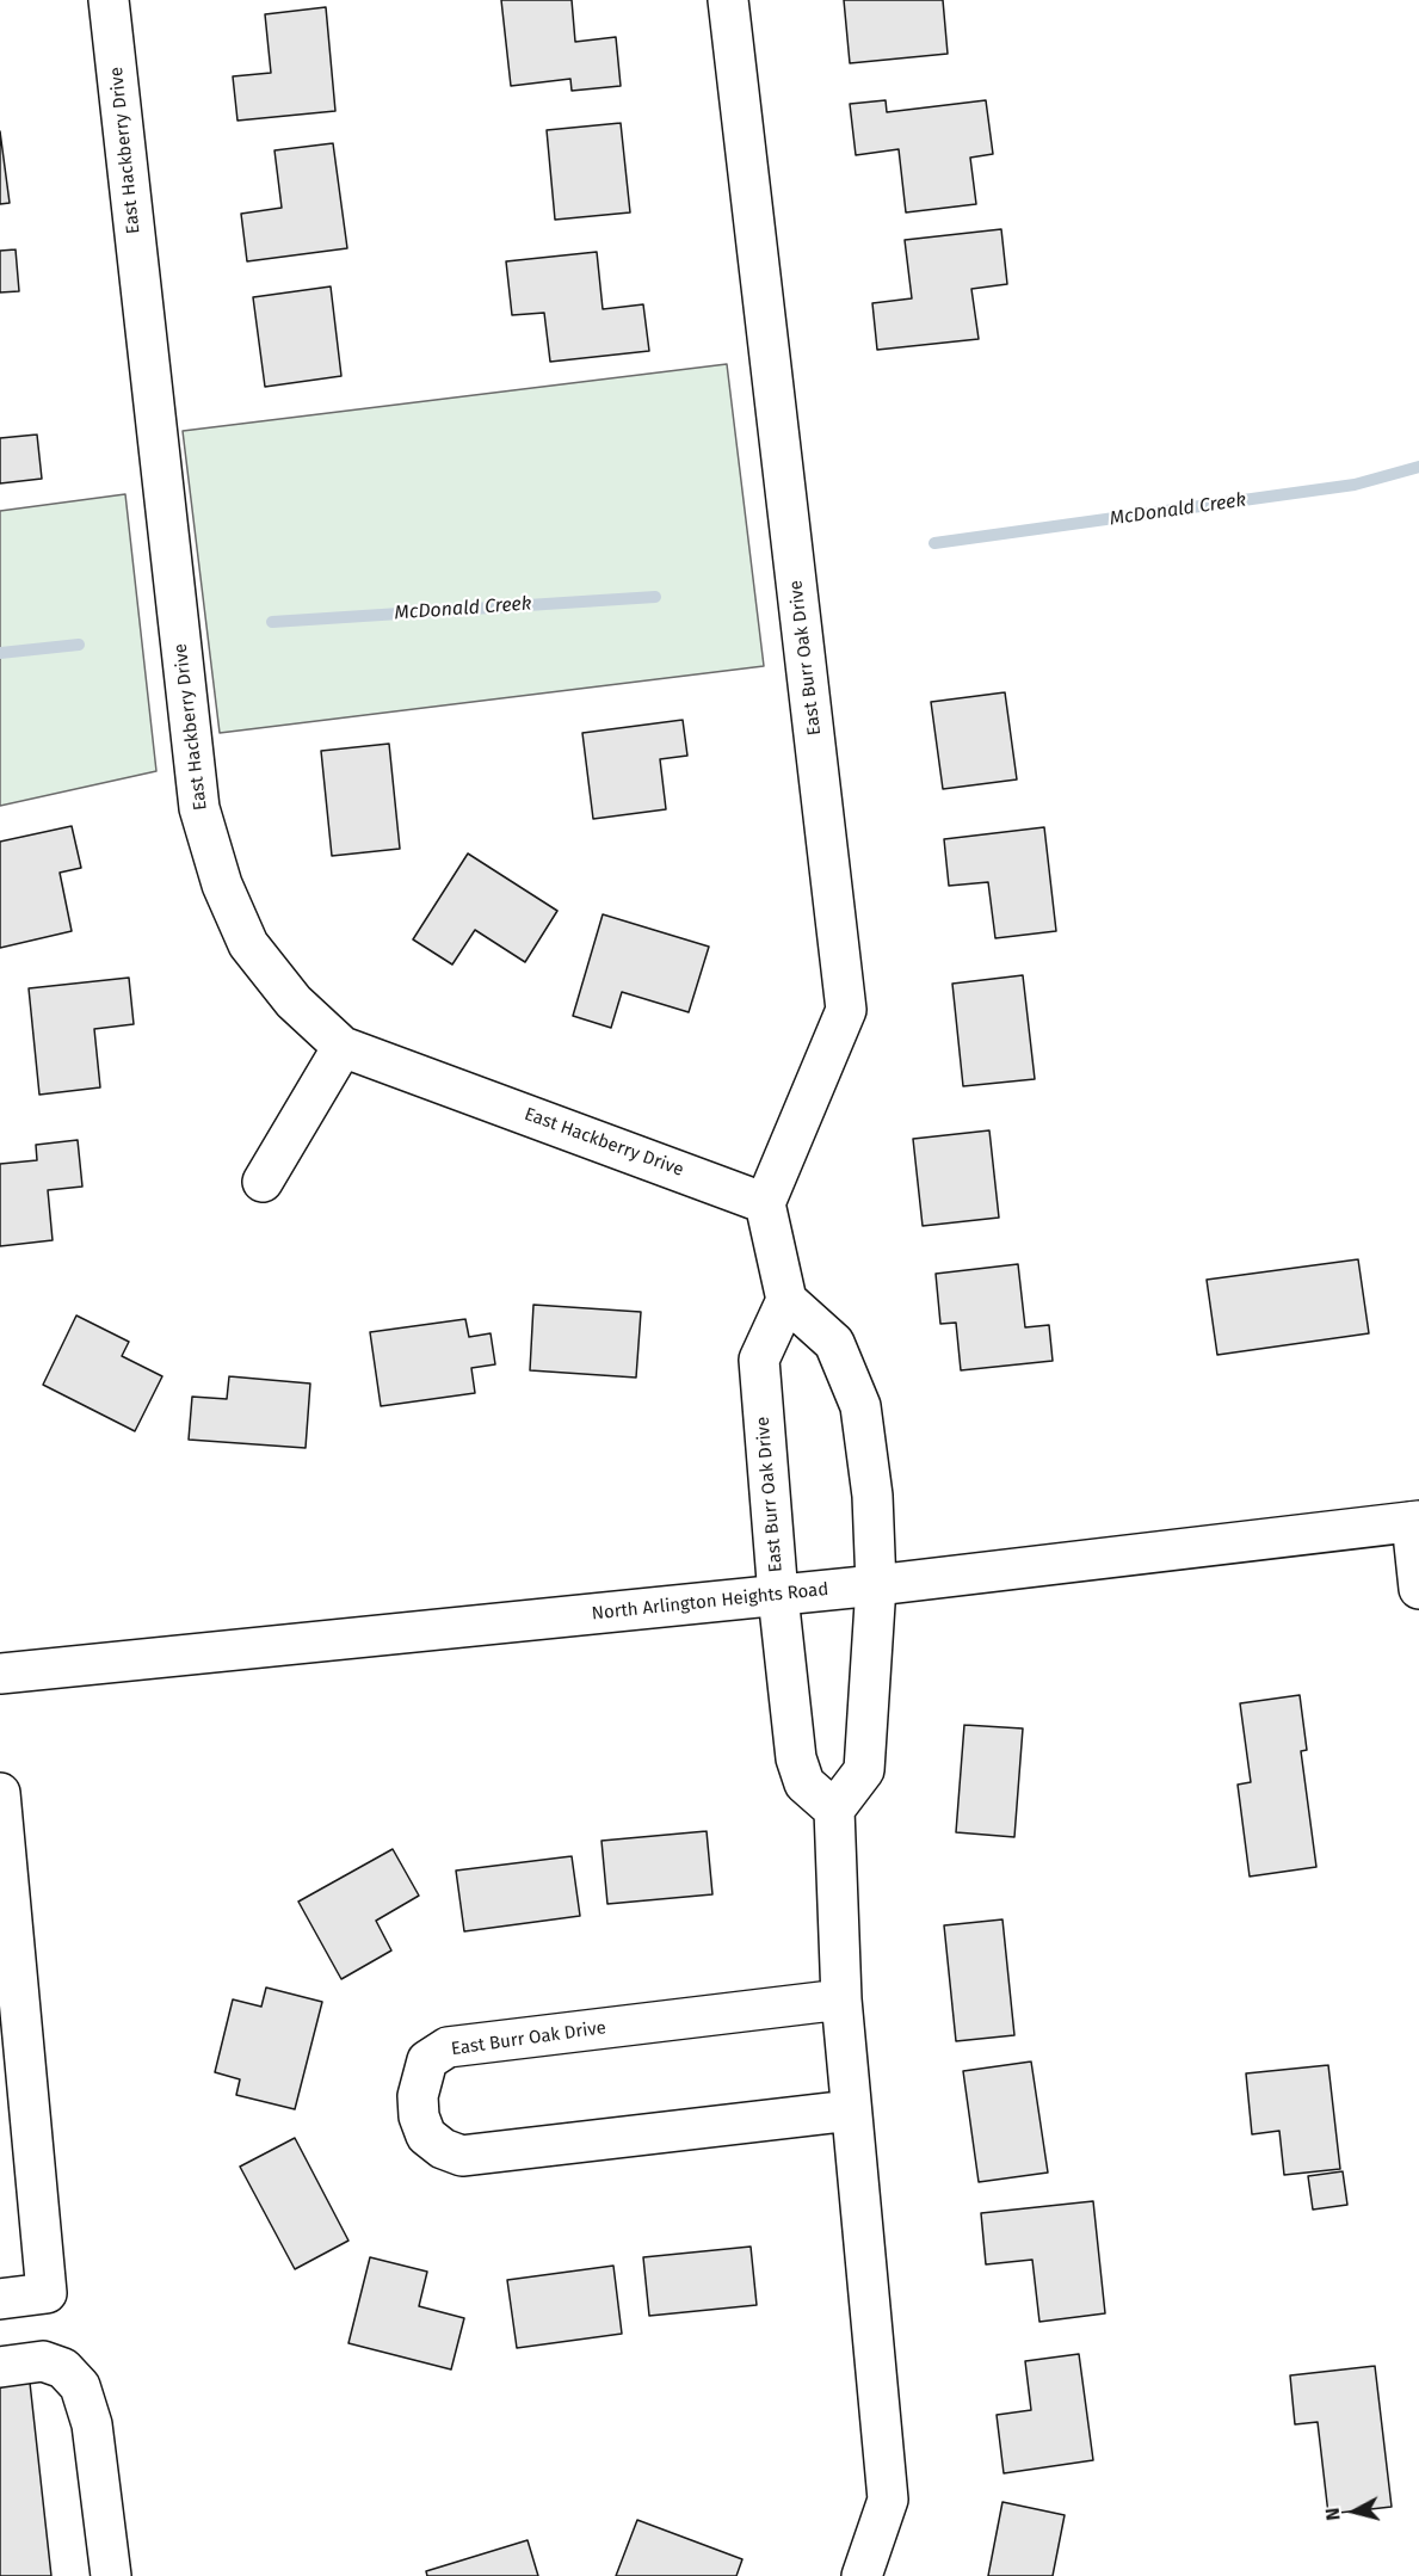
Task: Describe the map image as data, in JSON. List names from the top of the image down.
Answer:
{
  "streets": {
    "street": ["East Hackberry Drive", "East Burr Oak Drive", "North Arlington Heights Road"]
  },
  "crossings": [
    ["East Hackberry Drive", "East Burr Oak Drive"],
    ["East Burr Oak Drive", "North Arlington Heights Road"]
  ],
  "water": ["McDonald Creek"],
  "north": "left"
}
